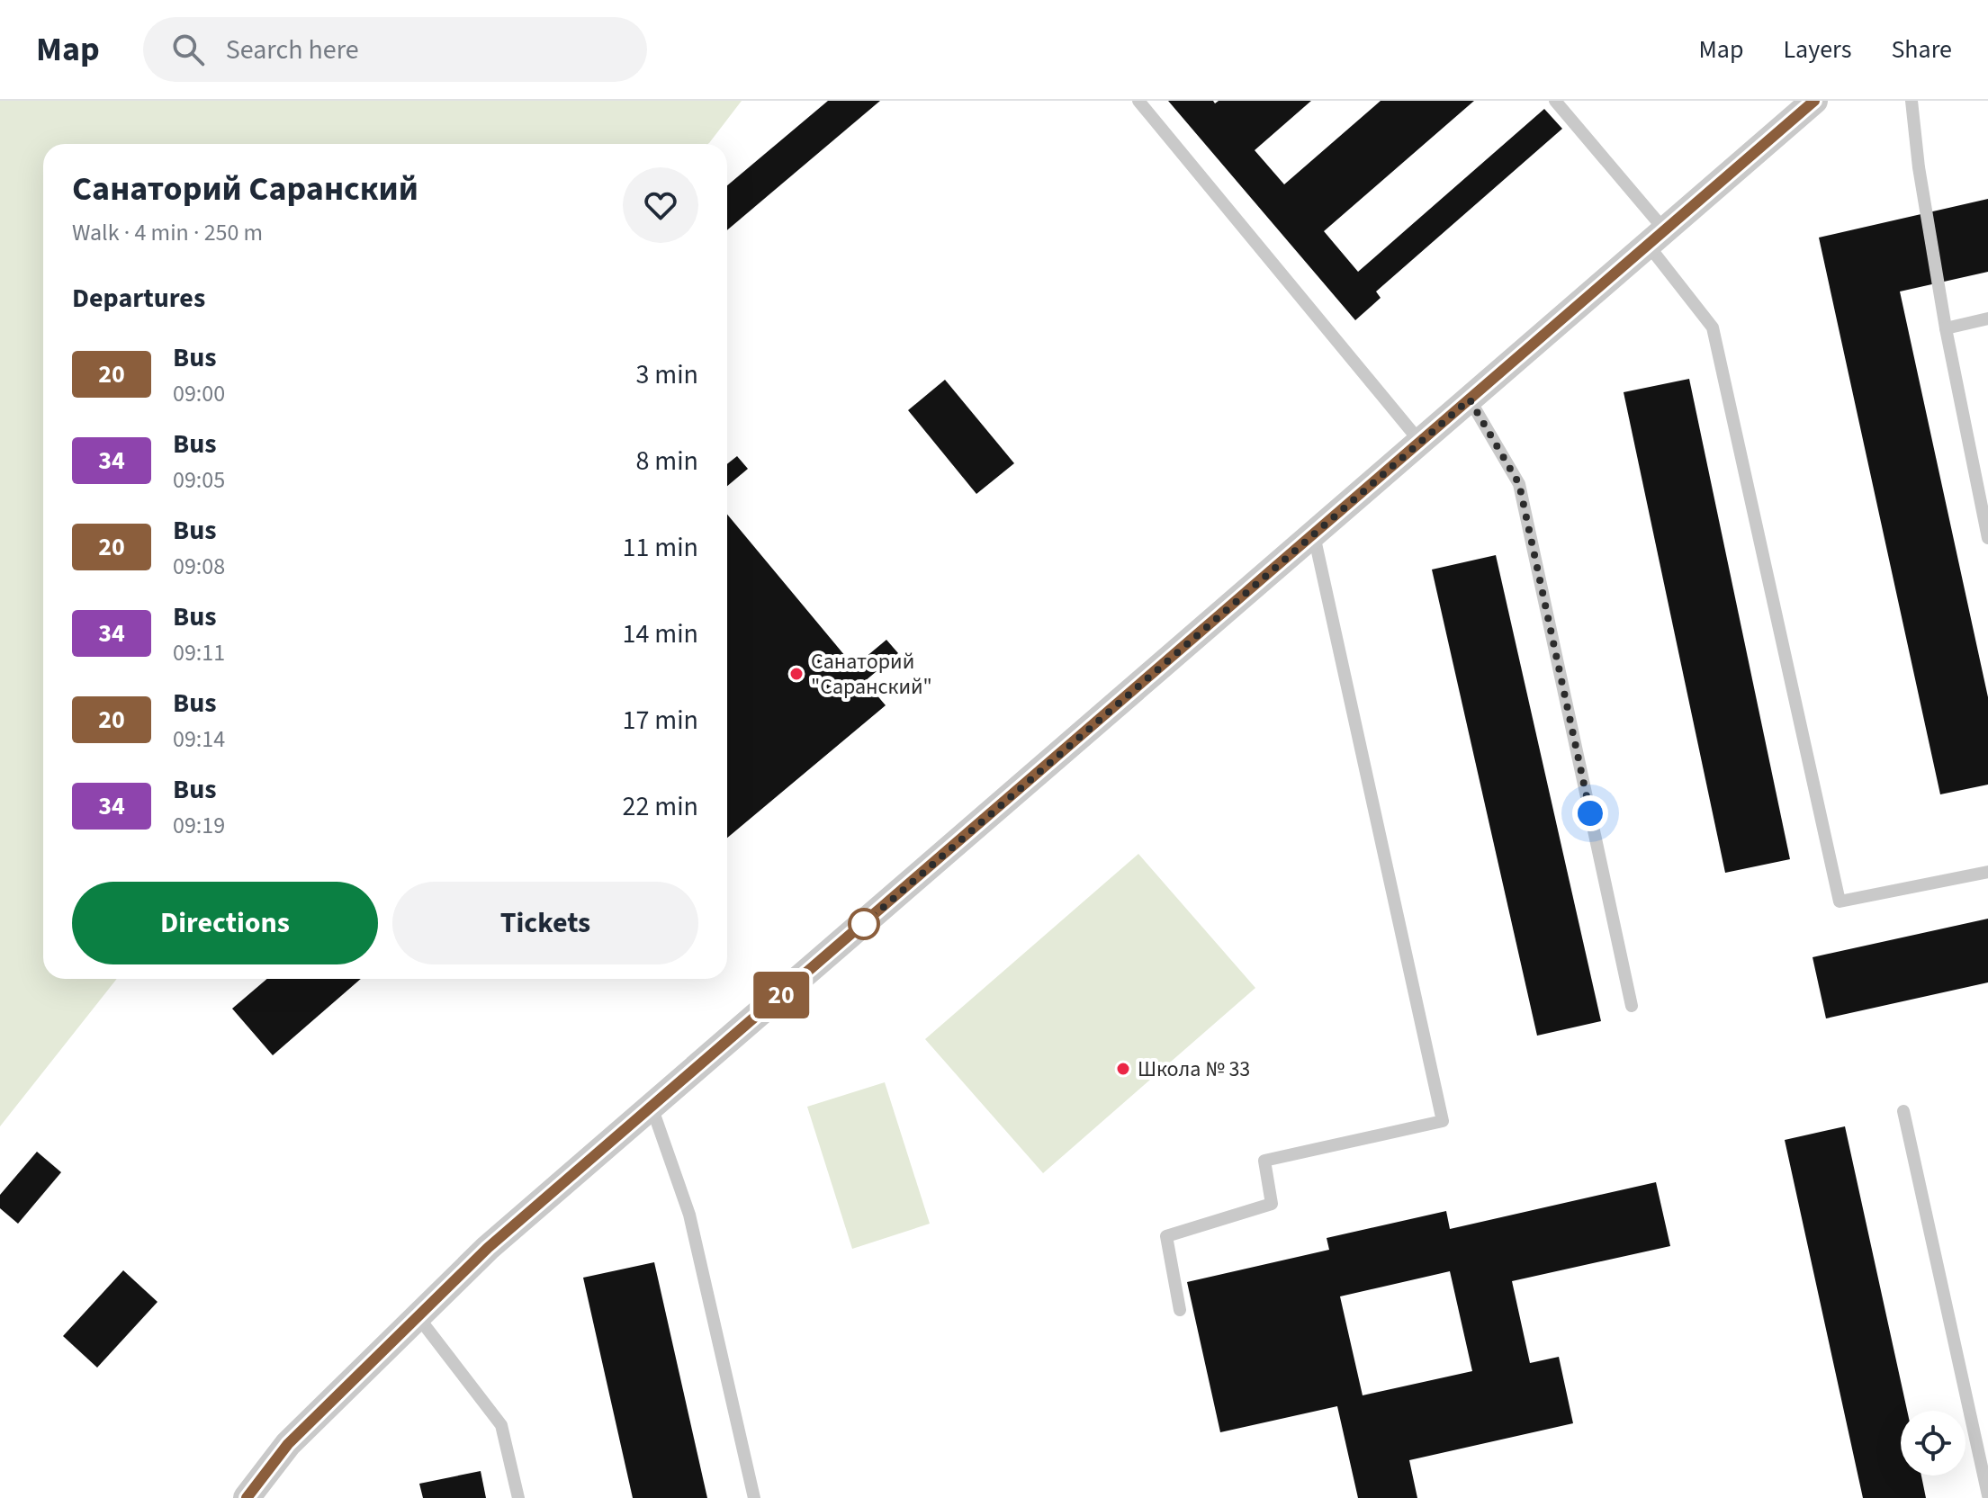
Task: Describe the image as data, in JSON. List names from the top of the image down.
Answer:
{
  "places": ["Санаторий \"Саранский\"", "Школа № 33"],
  "lines": ["bus line 20"],
  "page": {
    "header": "Map",
    "search": "Search here",
    "nav": ["Map", "Layers", "Share"],
    "on_map": "20",
    "heading": [
      ["Санаторий Саранский", "Walk · 4 min · 250 m"],
      "Departures"
    ],
    "list": [
      {
        "mark": "20",
        "name": "Bus",
        "note": "09:00",
        "value": "3 min"
      },
      {
        "mark": "34",
        "name": "Bus",
        "note": "09:05",
        "value": "8 min"
      },
      {
        "mark": "20",
        "name": "Bus",
        "note": "09:08",
        "value": "11 min"
      },
      {
        "mark": "34",
        "name": "Bus",
        "note": "09:11",
        "value": "14 min"
      },
      {
        "mark": "20",
        "name": "Bus",
        "note": "09:14",
        "value": "17 min"
      },
      {
        "mark": "34",
        "name": "Bus",
        "note": "09:19",
        "value": "22 min"
      }
    ],
    "buttons": ["Directions", "Tickets"]
  }
}
